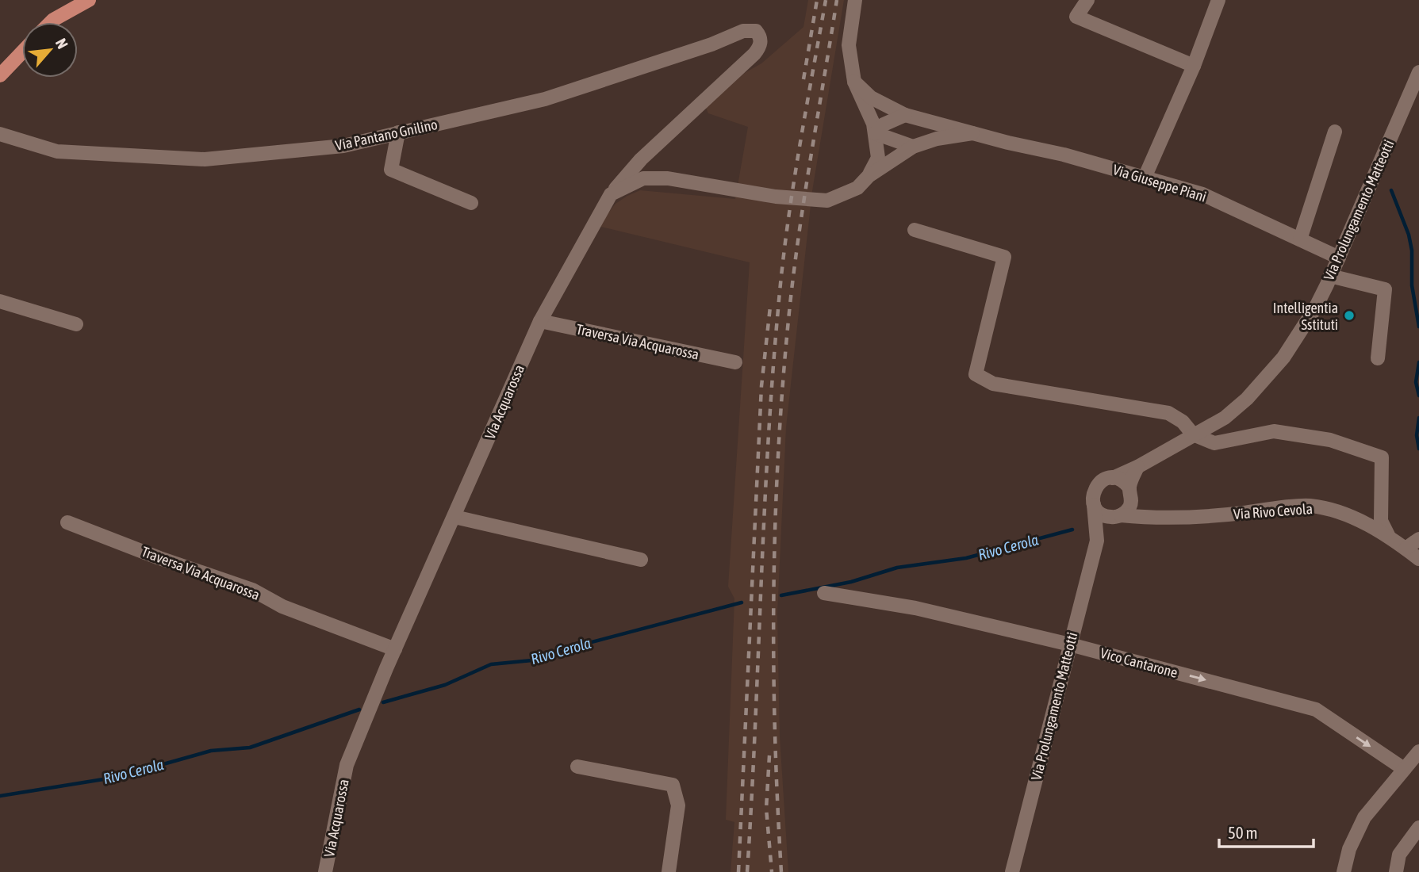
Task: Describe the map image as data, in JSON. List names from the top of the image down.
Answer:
{
  "streets": {
    "street": [
      "Via Pantano Gnilino",
      "Via Giuseppe Piani",
      "Via Prolungamento Matteotti",
      "Traversa Via Acquarossa",
      "Via Acquarossa",
      "Via Rivo Cevola",
      "Vico Cantarone"
    ]
  },
  "crossings": [
    ["Via Pantano Gnilino", "Via Acquarossa"],
    ["Via Giuseppe Piani", "Via Prolungamento Matteotti"],
    ["Via Prolungamento Matteotti", "Via Rivo Cevola"],
    ["Via Prolungamento Matteotti", "Vico Cantarone"],
    ["Traversa Via Acquarossa", "Via Acquarossa"]
  ],
  "one_way": ["Vico Cantarone"],
  "water": ["Rivo Cerola"],
  "places": ["Intelligentia Sstituti"],
  "scale_bar": "50 m",
  "north": "top right"
}
